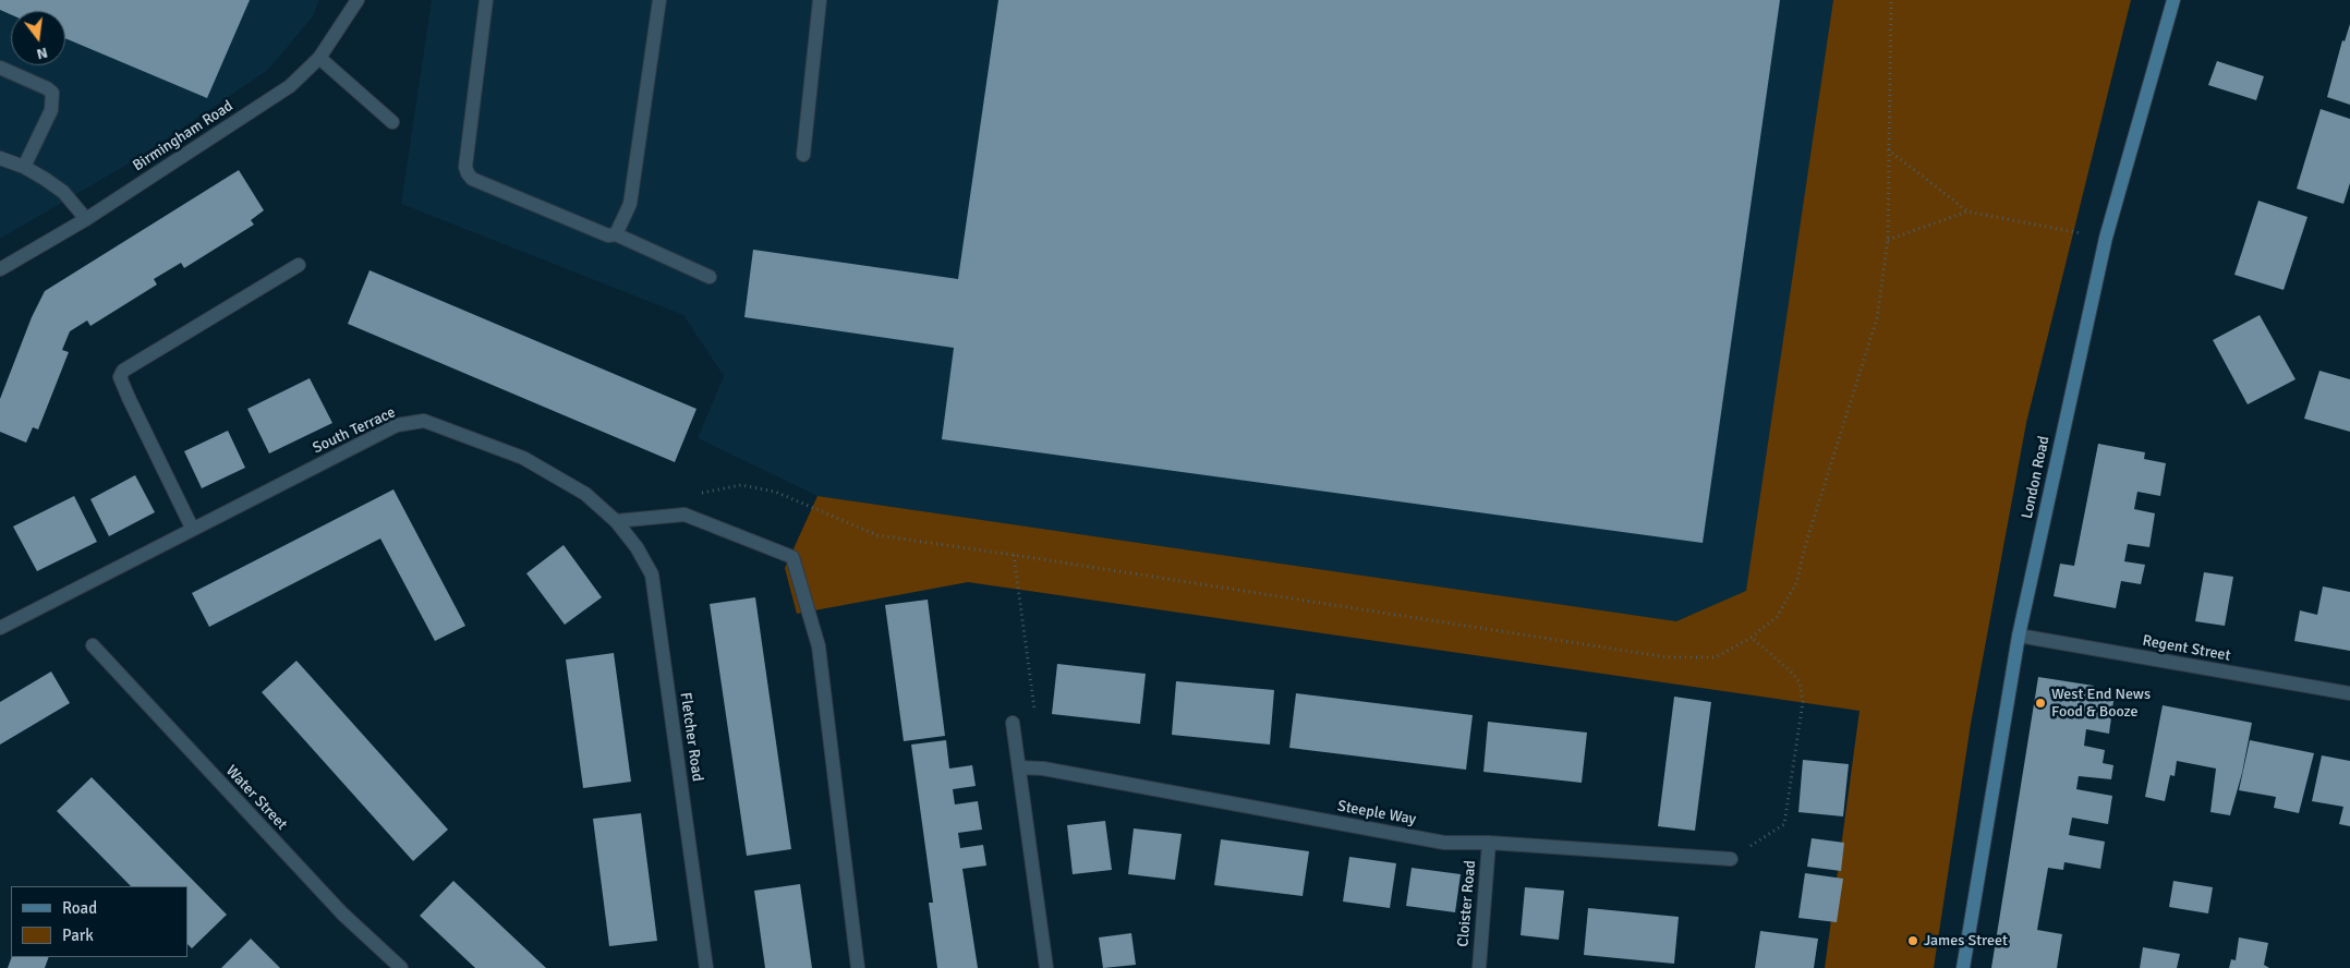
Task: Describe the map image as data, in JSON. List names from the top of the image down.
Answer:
{
  "streets": {
    "main road": ["London Road"],
    "street": [
      "Birmingham Road",
      "South Terrace",
      "Regent Street",
      "Fletcher Road",
      "Water Street",
      "Steeple Way",
      "Cloister Road"
    ]
  },
  "crossings": [
    ["South Terrace", "Fletcher Road"],
    ["London Road", "Regent Street"],
    ["Steeple Way", "Cloister Road"]
  ],
  "places": ["West End News Food & Booze", "James Street"],
  "legend": ["Road", "Park"],
  "north": "bottom"
}
